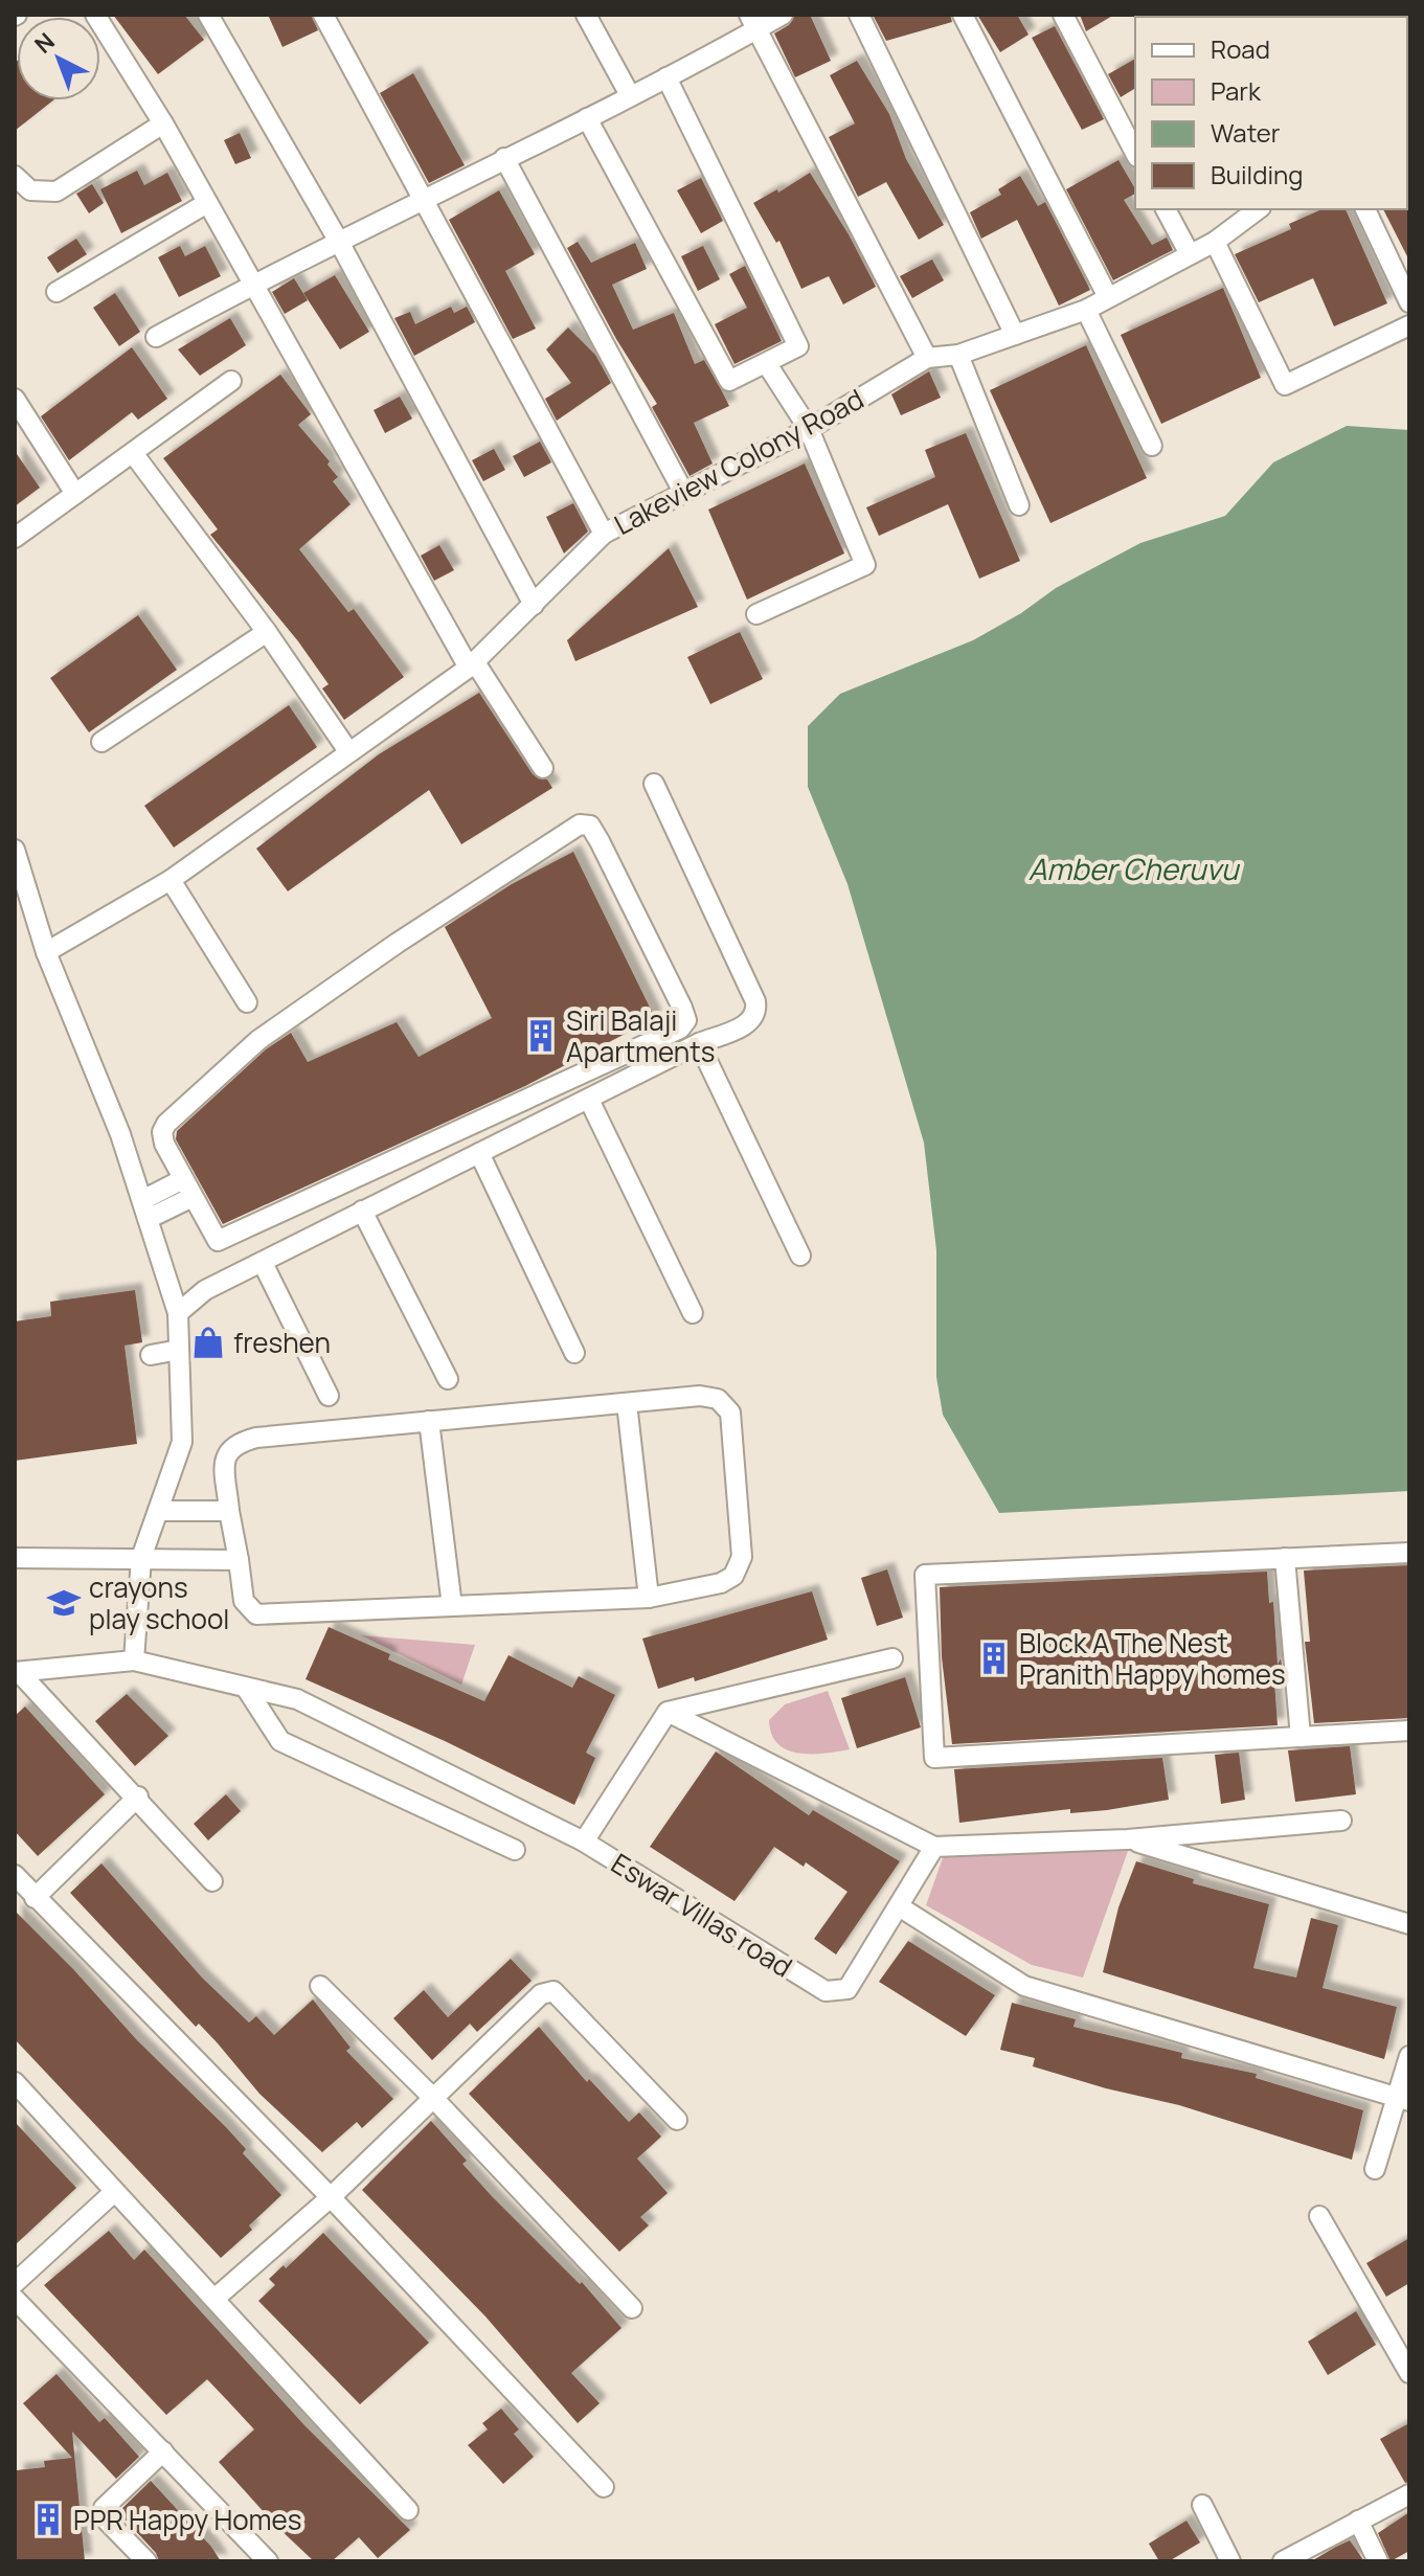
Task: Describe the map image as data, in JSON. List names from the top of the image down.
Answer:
{
  "streets": {
    "street": ["Lakeview Colony Road", "Eswar Villas road"]
  },
  "water": ["Amber Cheruvu"],
  "places": {
    "building": ["Siri Balaji Apartments", "Block A The Nest Pranith Happy homes", "PPR Happy Homes"],
    "shop": ["freshen"],
    "school or university": ["crayons play school"]
  },
  "legend": [
    "Road",
    "Park",
    "Water",
    "Building"
  ],
  "north": "top left"
}
